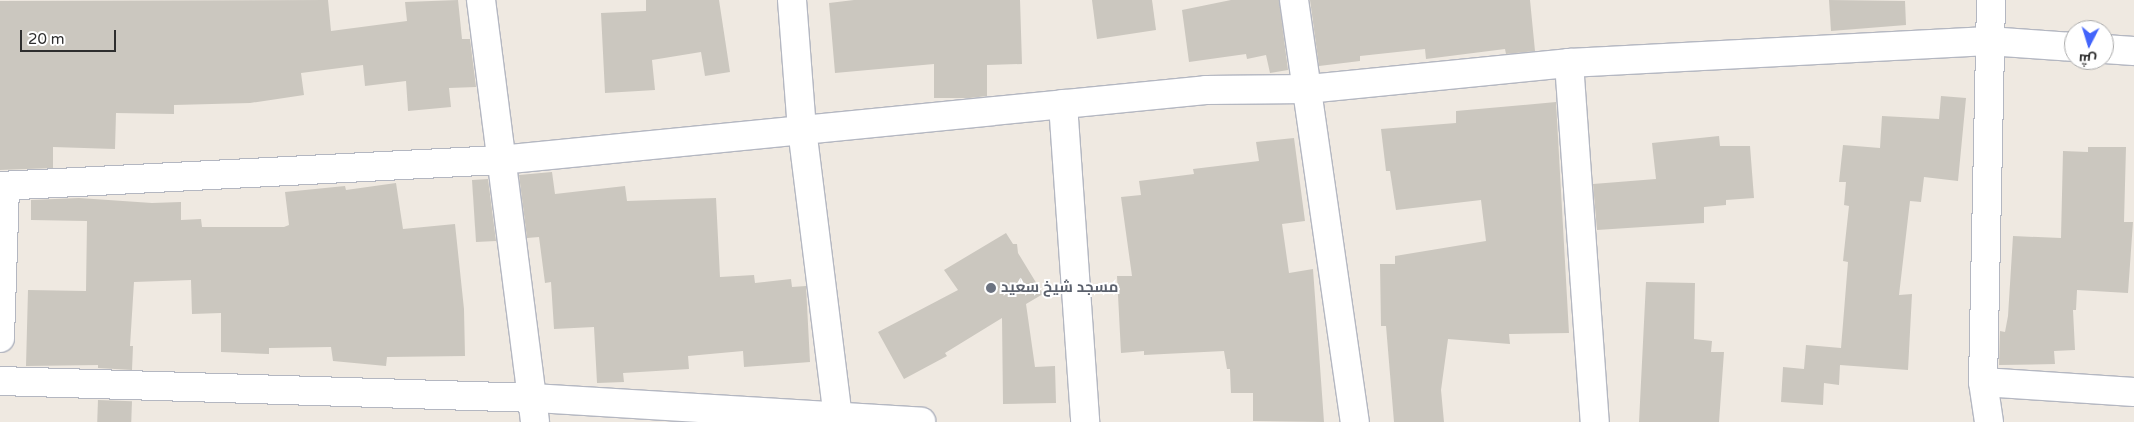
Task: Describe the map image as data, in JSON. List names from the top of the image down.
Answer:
{
  "places": ["مسجد شيخ سعيد"],
  "scale_bar": "20 m",
  "north": "bottom"
}
